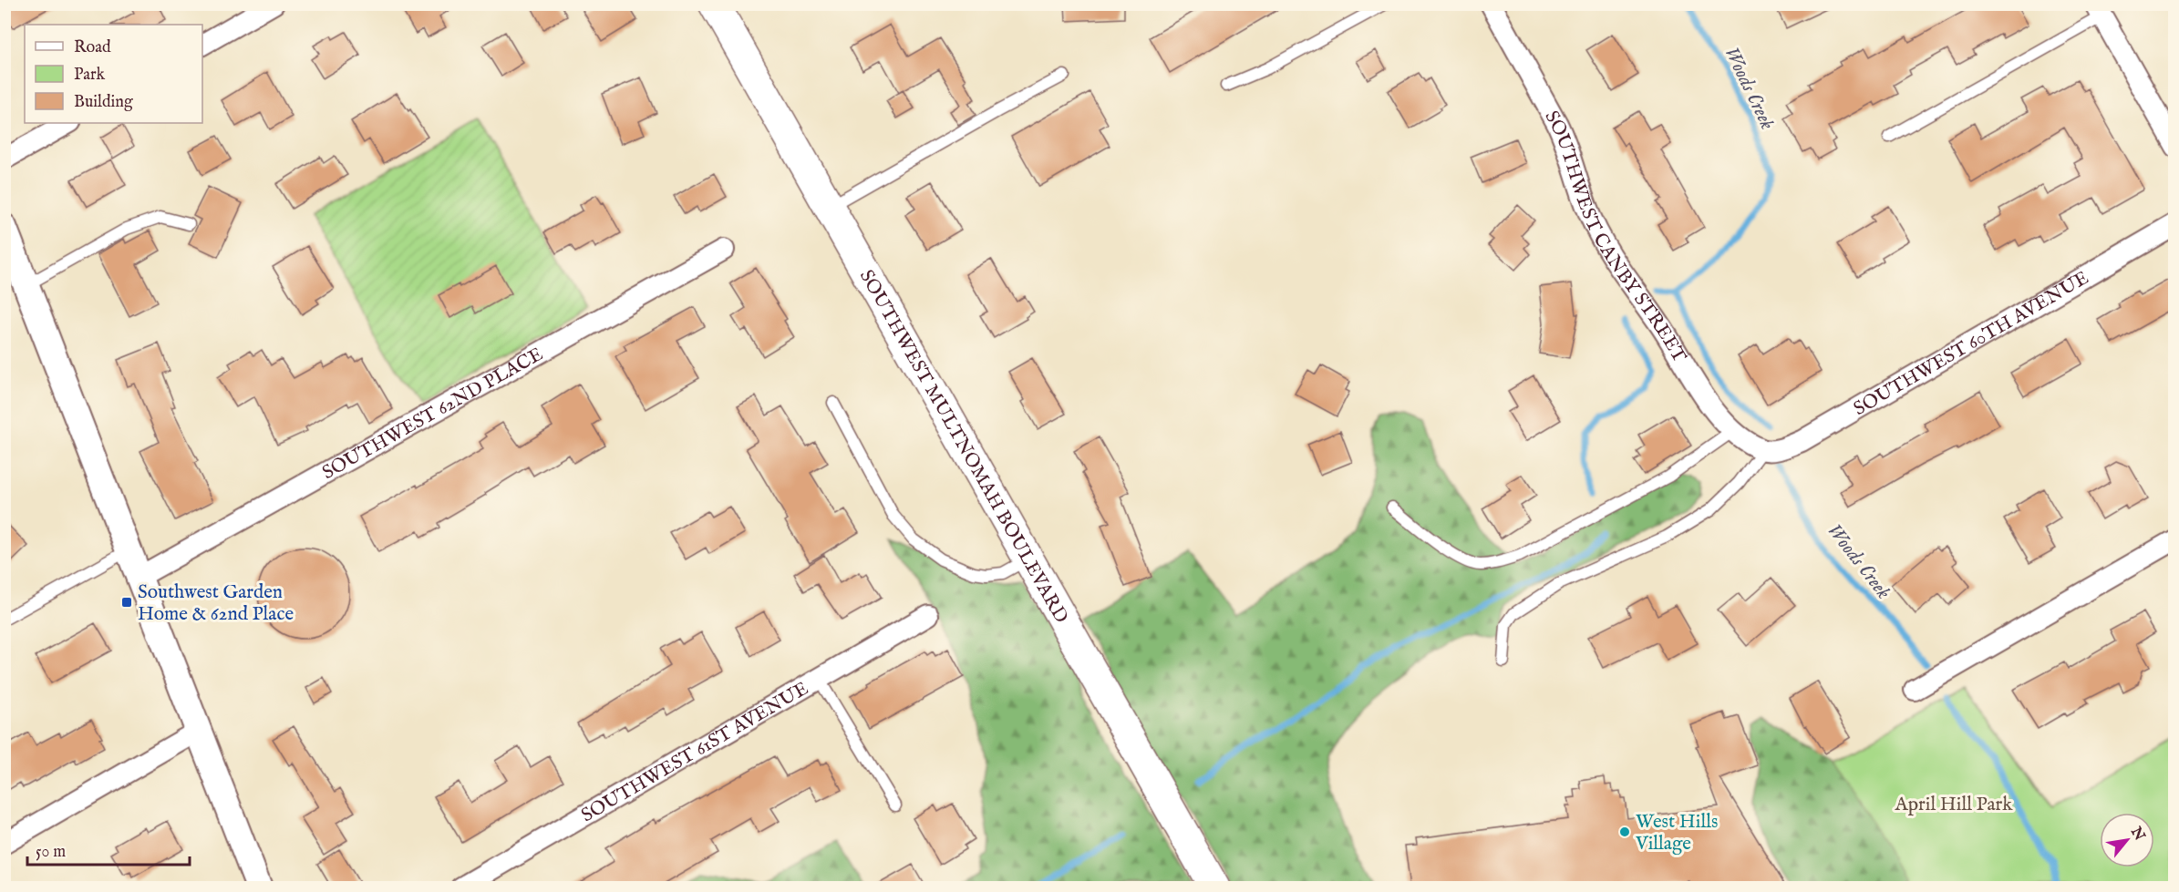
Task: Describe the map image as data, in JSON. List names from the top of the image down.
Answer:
{
  "streets": {
    "main road": ["SOUTHWEST MULTNOMAH BOULEVARD"],
    "street": [
      "SOUTHWEST CANBY STREET",
      "SOUTHWEST 60TH AVENUE",
      "SOUTHWEST 62ND PLACE",
      "SOUTHWEST 61ST AVENUE"
    ]
  },
  "crossings": [
    ["SOUTHWEST CANBY STREET", "SOUTHWEST 60TH AVENUE"]
  ],
  "water": ["Woods Creek"],
  "parks": ["April Hill Park"],
  "places": {
    "transit": ["Southwest Garden Home & 62nd Place"],
    "other": ["West Hills Village"]
  },
  "legend": ["Road", "Park", "Building"],
  "scale_bar": "50 m",
  "north": "top right"
}
